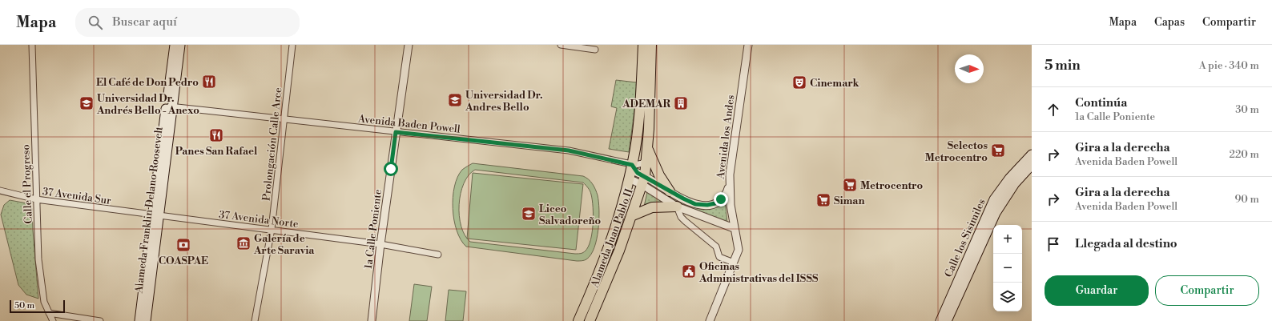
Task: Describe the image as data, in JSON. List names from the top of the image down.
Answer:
{
  "streets": {
    "main road": ["Alameda Franklin Delano Roosevelt", "Alameda Juan Pablo II", "Calle los Sisimiles"],
    "street": [
      "Avenida Baden Powell",
      "Avenida los Andes",
      "Prolongación Calle Arce",
      "Calle el Progreso",
      "37 Avenida Sur",
      "37 Avenida Norte",
      "1a Calle Poniente"
    ]
  },
  "crossings": [
    ["Avenida Baden Powell", "Avenida los Andes"],
    ["Avenida Baden Powell", "Prolongación Calle Arce"],
    ["Avenida Baden Powell", "Alameda Franklin Delano Roosevelt"],
    ["Avenida Baden Powell", "1a Calle Poniente"],
    ["Avenida Baden Powell", "Alameda Juan Pablo II"],
    ["Prolongación Calle Arce", "37 Avenida Norte"],
    ["Calle el Progreso", "37 Avenida Sur"],
    ["37 Avenida Sur", "Alameda Franklin Delano Roosevelt"],
    ["37 Avenida Sur", "37 Avenida Norte"],
    ["Alameda Franklin Delano Roosevelt", "37 Avenida Norte"],
    ["37 Avenida Norte", "1a Calle Poniente"]
  ],
  "places": {
    "restaurant": ["El Café de Don Pedro", "Panes San Rafael"],
    "theatre": ["Cinemark"],
    "school or university": ["Universidad Dr. Andres Bello", "Universidad Dr. Andrés Bello - Anexo", "Liceo Salvadoreño"],
    "building": ["ADEMAR"],
    "supermarket": ["Selectos Metrocentro", "Metrocentro", "Siman"],
    "museum": ["Galería de Arte Saravia"],
    "bank": ["COASPAE"],
    "public building": ["Oficinas Administrativas del ISSS"]
  },
  "scale_bar": "50 m",
  "north": "right",
  "page": {
    "header": "Mapa",
    "search": "Buscar aquí",
    "nav": ["Mapa", "Capas", "Compartir"],
    "heading": ["5 min", "A pie · 340 m"],
    "list": [
      ["Continúa", "1a Calle Poniente", "30 m"],
      ["Gira a la derecha", "Avenida Baden Powell", "220 m"],
      ["Gira a la derecha", "Avenida Baden Powell", "90 m"],
      "Llegada al destino"
    ],
    "map_buttons": ["+", "−"],
    "buttons": ["Guardar", "Compartir"],
    "scale": "50 m"
  }
}
